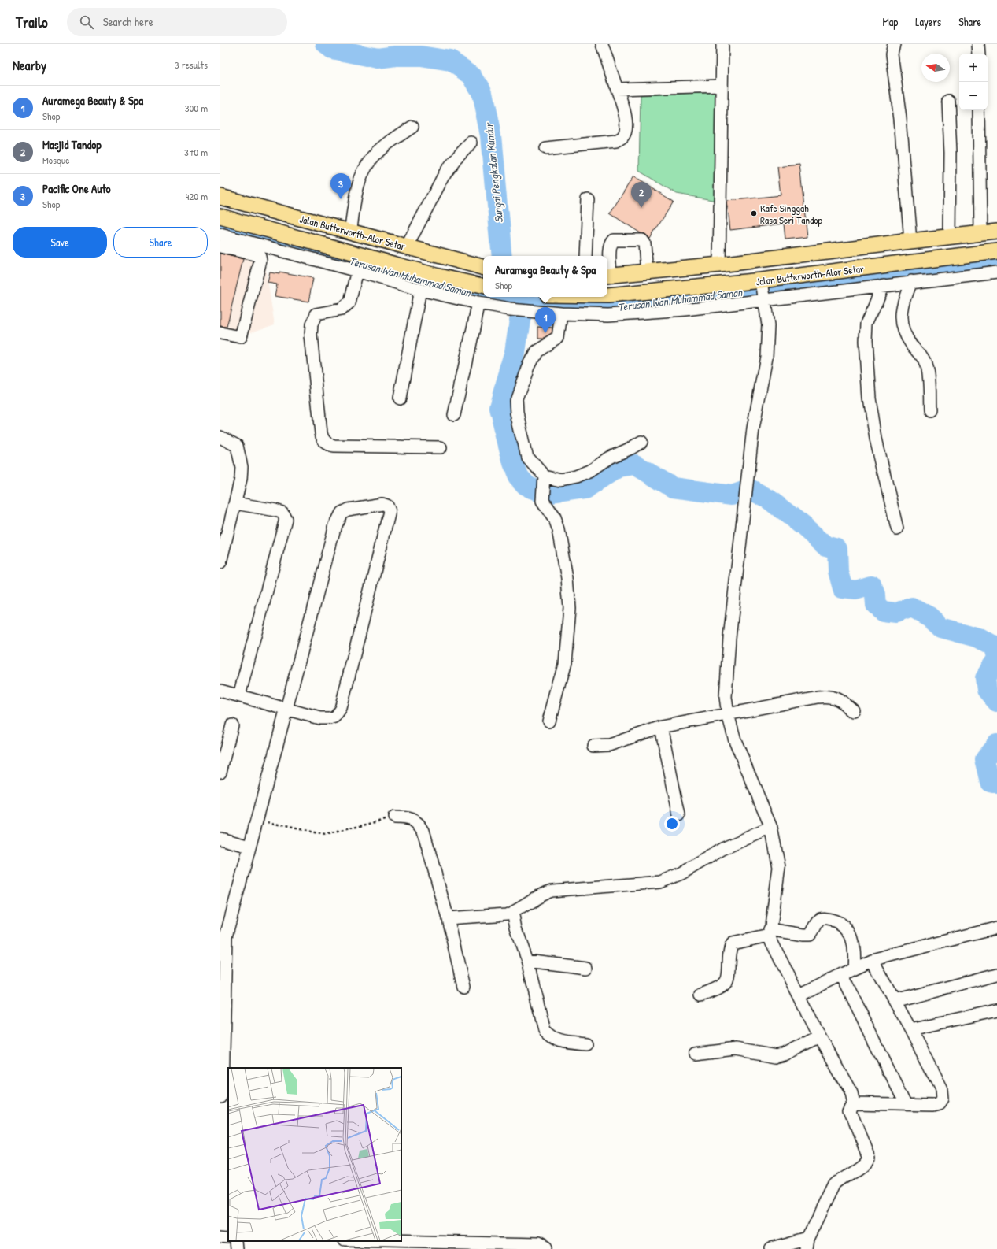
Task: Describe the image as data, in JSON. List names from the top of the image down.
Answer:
{
  "streets": {
    "main road": ["Jalan Butterworth-Alor Setar"]
  },
  "water": ["Sungai Pengkalan Kundur", "Terusan Wan Muhammad Saman"],
  "places": ["Kafe Singgah Rasa Seri Tandop"],
  "north": "left",
  "page": {
    "header": "Trailo",
    "search": "Search here",
    "nav": ["Map", "Layers", "Share"],
    "heading": ["Nearby", "3 results"],
    "map_buttons": ["+", "−"],
    "list": [
      {
        "mark": "1",
        "name": "Auramega Beauty & Spa",
        "note": "Shop",
        "value": "300 m"
      },
      {
        "mark": "2",
        "name": "Masjid Tandop",
        "note": "Mosque",
        "value": "370 m"
      },
      {
        "mark": "3",
        "name": "Pacific One Auto",
        "note": "Shop",
        "value": "420 m"
      }
    ],
    "pins": ["3", "2", "1"],
    "buttons": ["Save", "Share"],
    "popup": ["Auramega Beauty & Spa", "Shop"]
  }
}
